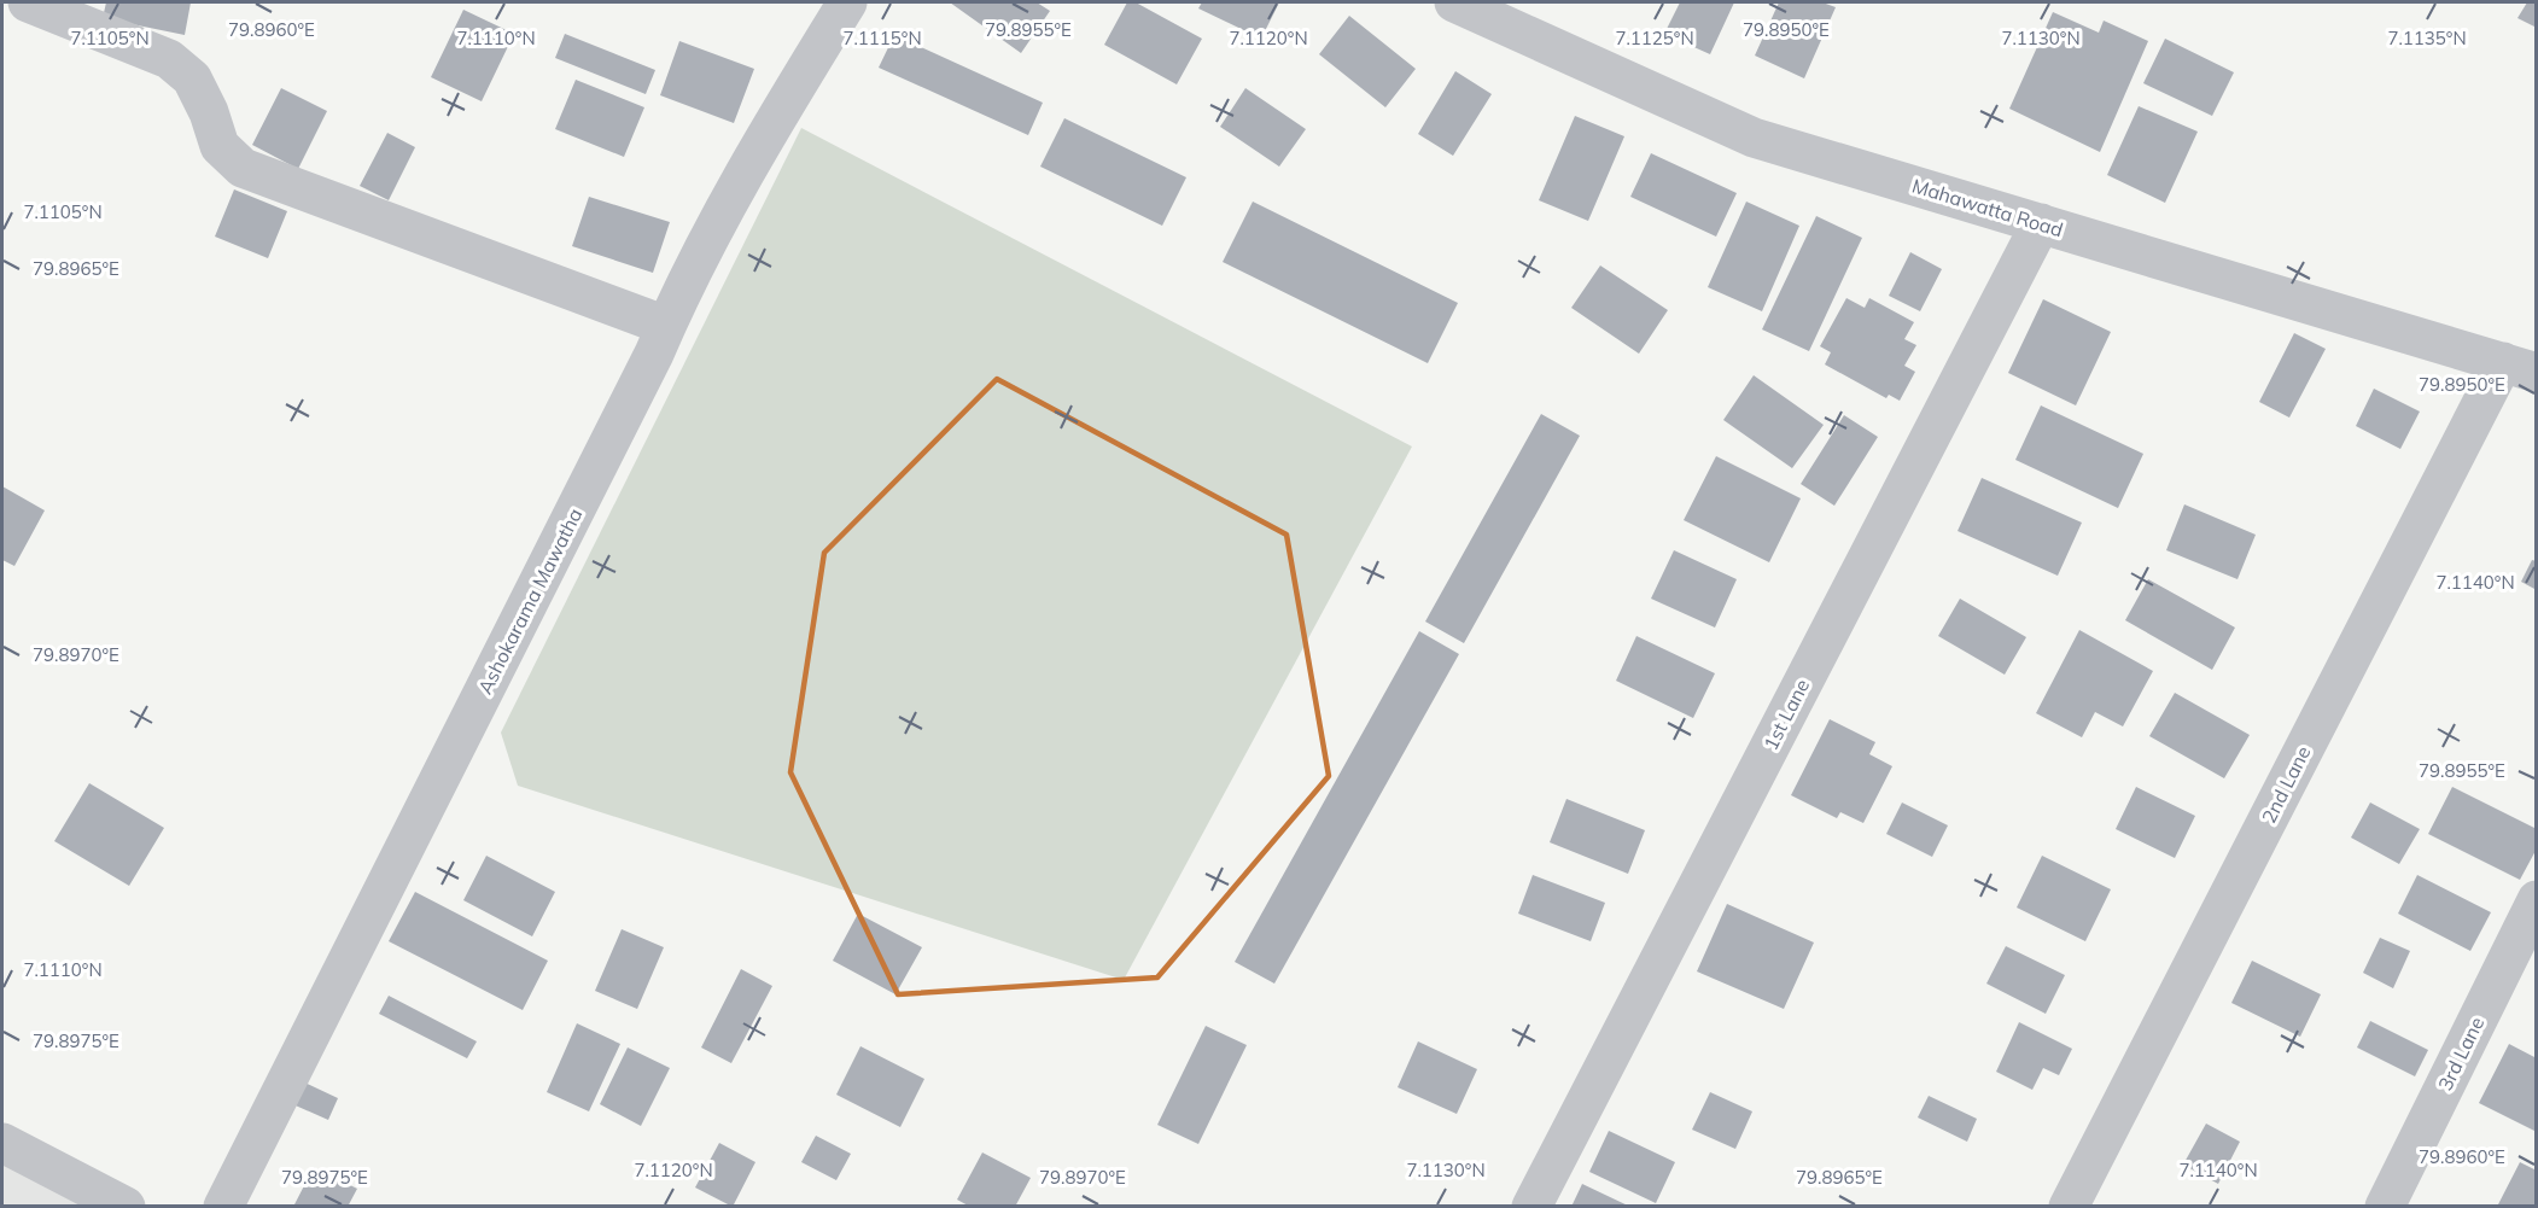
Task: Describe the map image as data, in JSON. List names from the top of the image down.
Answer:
{
  "streets": {
    "street": [
      "Mahawatta Road",
      "Ashokarama Mawatha",
      "1st Lane",
      "2nd Lane",
      "3rd Lane"
    ]
  },
  "crossings": [
    ["Mahawatta Road", "1st Lane"],
    ["Mahawatta Road", "2nd Lane"]
  ],
  "coordinates": [
    "79.8960°E",
    "79.8955°E",
    "79.8950°E",
    "7.1105°N",
    "7.1110°N",
    "7.1115°N",
    "7.1120°N",
    "7.1125°N",
    "7.1130°N",
    "7.1135°N",
    "79.8965°E",
    "7.1140°N",
    "79.8970°E",
    "79.8975°E"
  ]
}
